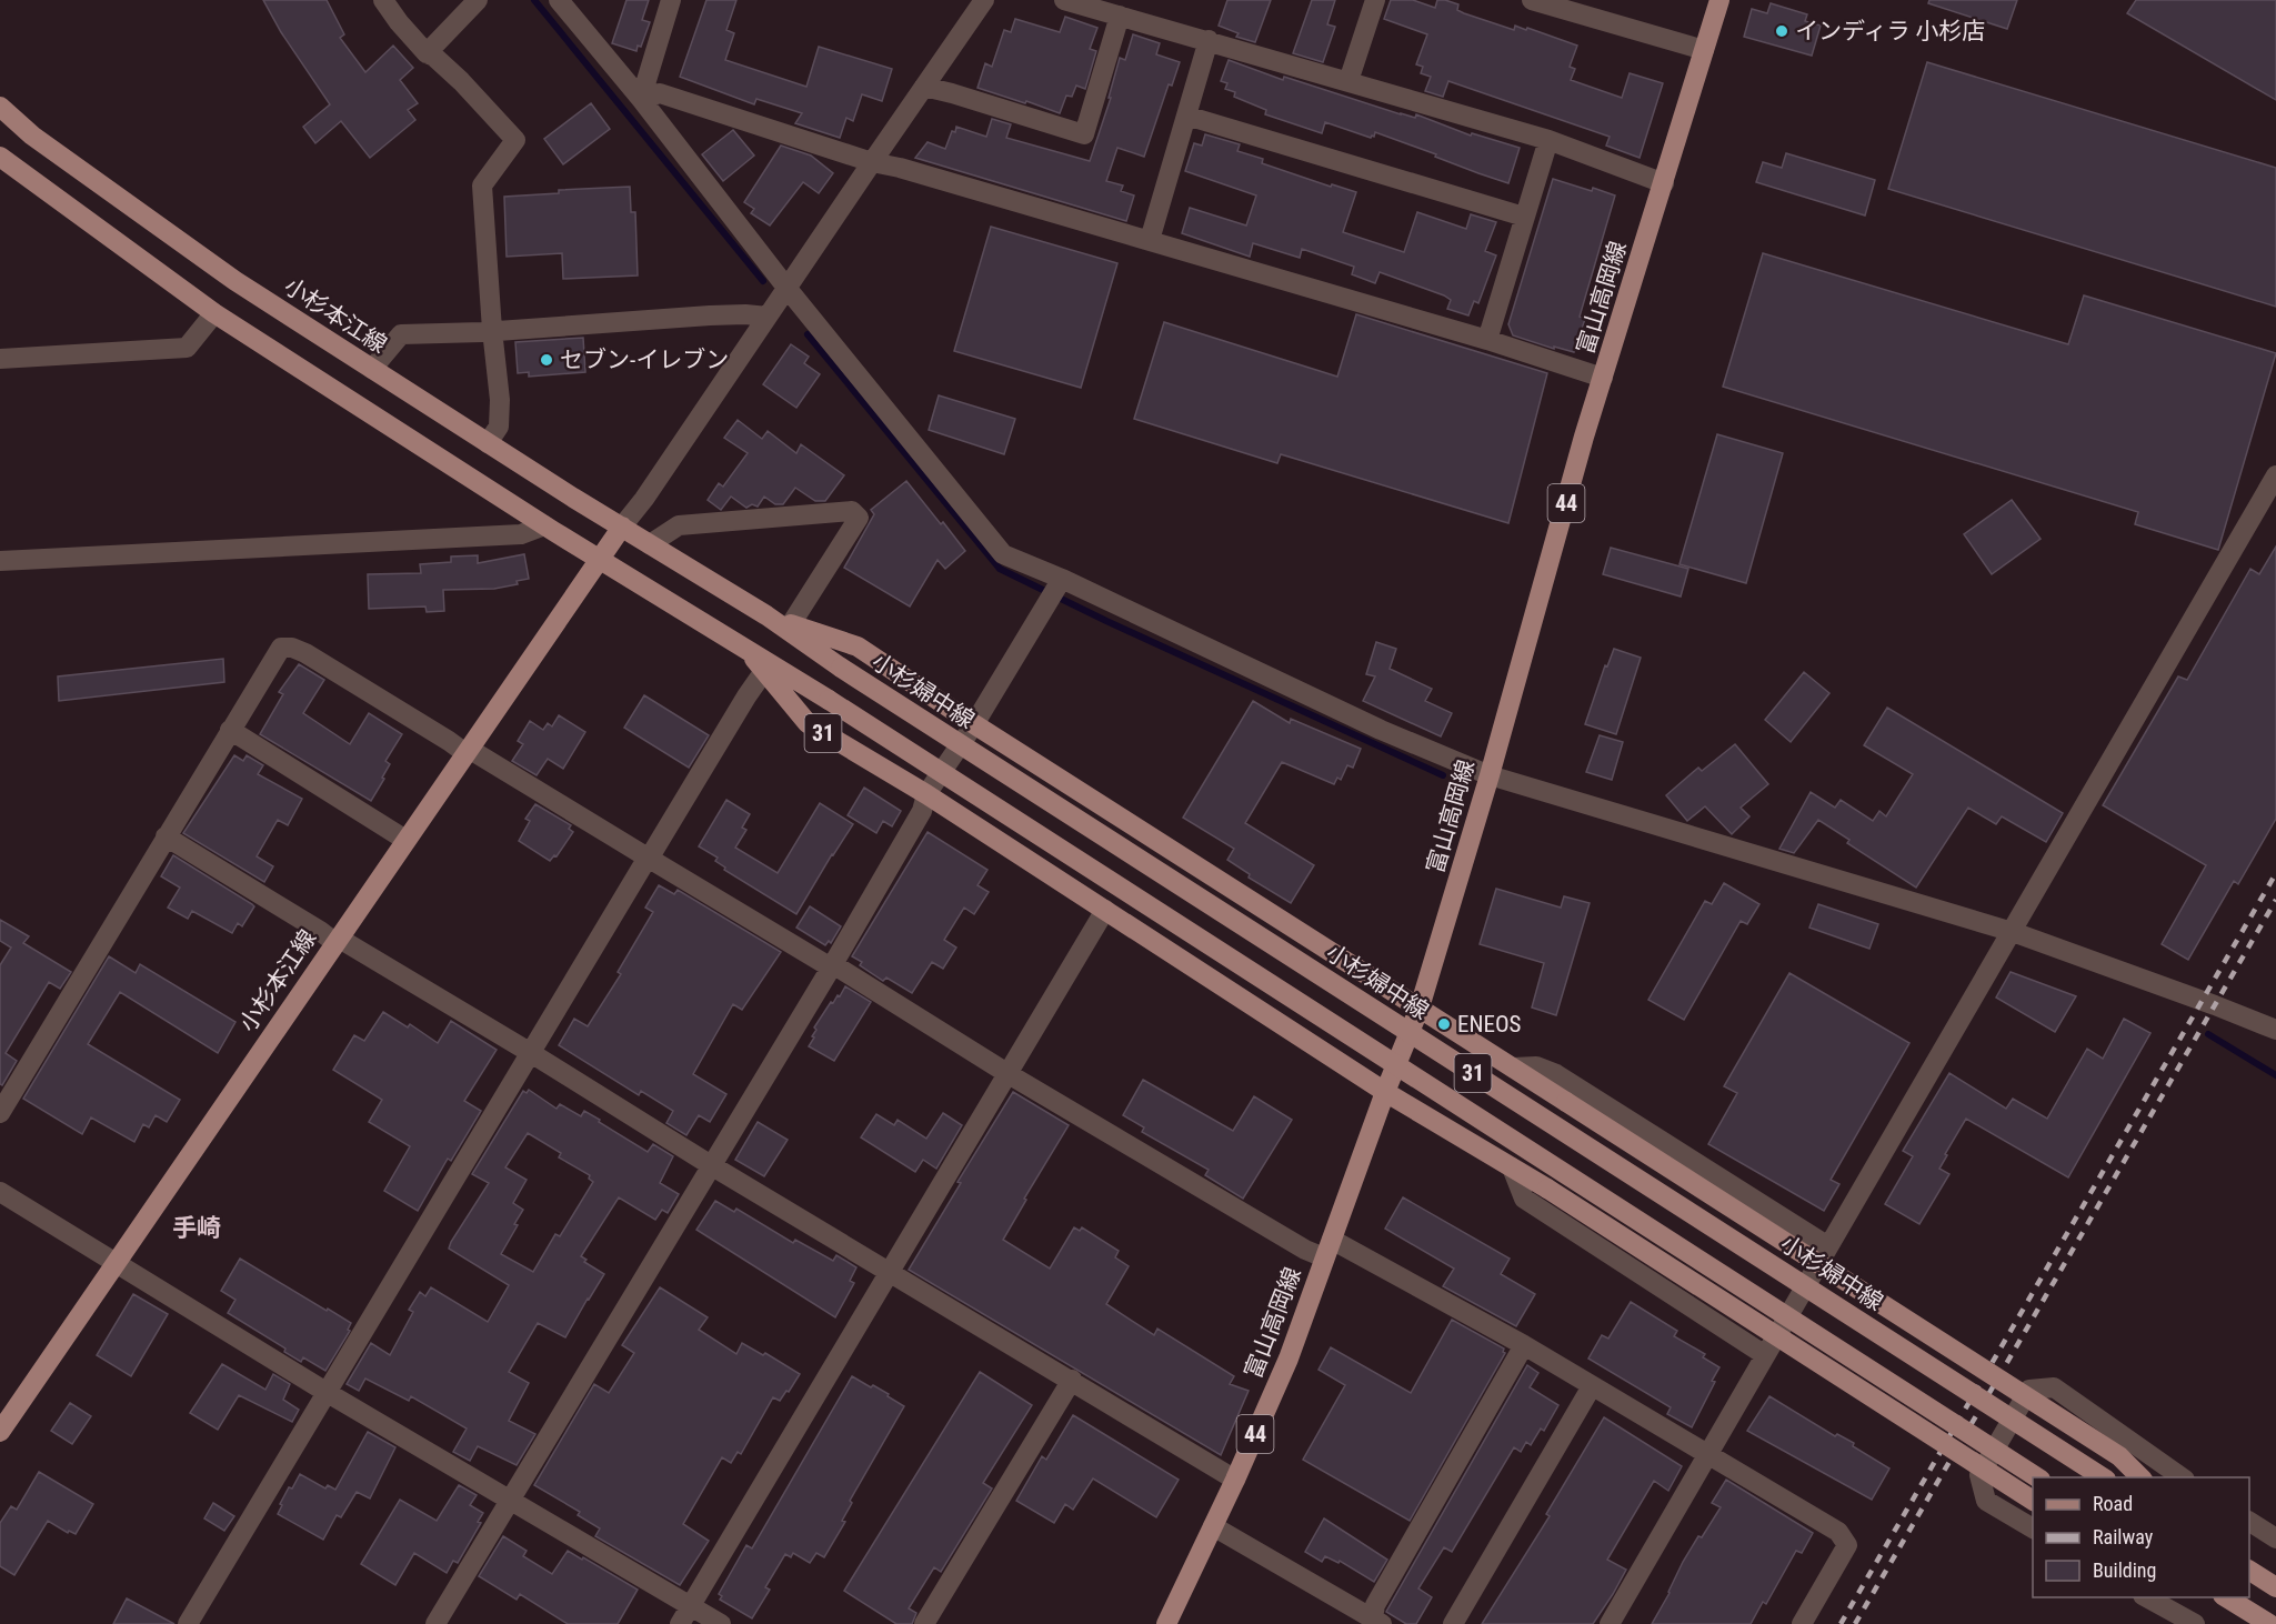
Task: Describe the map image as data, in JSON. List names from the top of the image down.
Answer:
{
  "streets": {
    "main road": [
      "富山高岡線",
      "小杉本江線",
      "44",
      "小杉婦中線",
      "31"
    ]
  },
  "crossings": [
    ["富山高岡線", "31"],
    ["小杉本江線", "小杉婦中線"],
    ["小杉本江線", "31"],
    ["小杉婦中線", "31"]
  ],
  "districts": ["手崎"],
  "places": ["インディラ 小杉店", "セブン-イレブン", "ENEOS"],
  "legend": ["Road", "Railway", "Building"]
}
